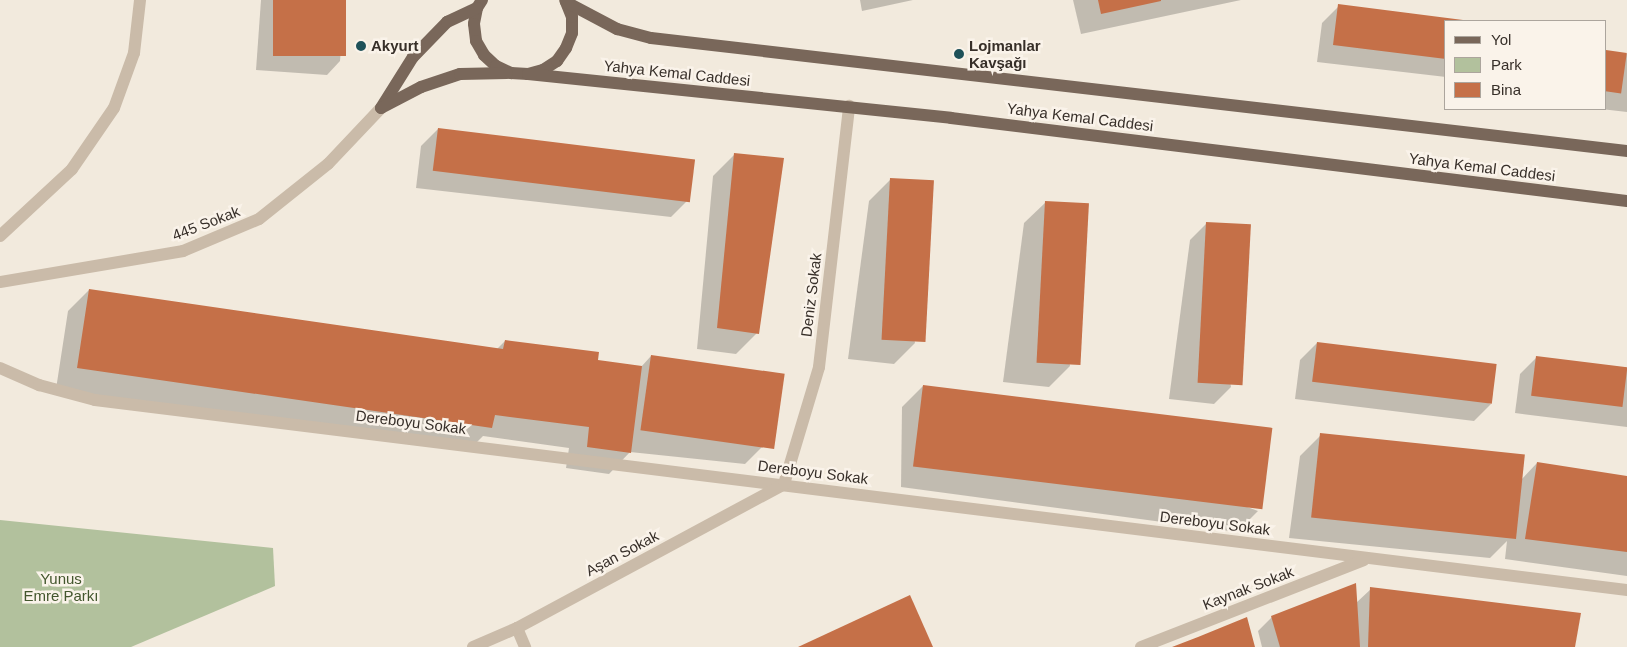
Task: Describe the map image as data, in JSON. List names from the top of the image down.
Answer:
{
  "streets": {
    "main road": ["Yahya Kemal Caddesi", "445 Sokak"],
    "street": [
      "Deniz Sokak",
      "Dereboyu Sokak",
      "Aşan Sokak",
      "Kaynak Sokak"
    ]
  },
  "crossings": [
    ["Yahya Kemal Caddesi", "445 Sokak"],
    ["Yahya Kemal Caddesi", "Deniz Sokak"],
    ["Deniz Sokak", "Dereboyu Sokak"],
    ["Deniz Sokak", "Aşan Sokak"],
    ["Dereboyu Sokak", "Aşan Sokak"],
    ["Dereboyu Sokak", "Kaynak Sokak"]
  ],
  "parks": ["Yunus Emre Parkı"],
  "places": ["Akyurt", "Lojmanlar Kavşağı"],
  "legend": ["Yol", "Park", "Bina"]
}
